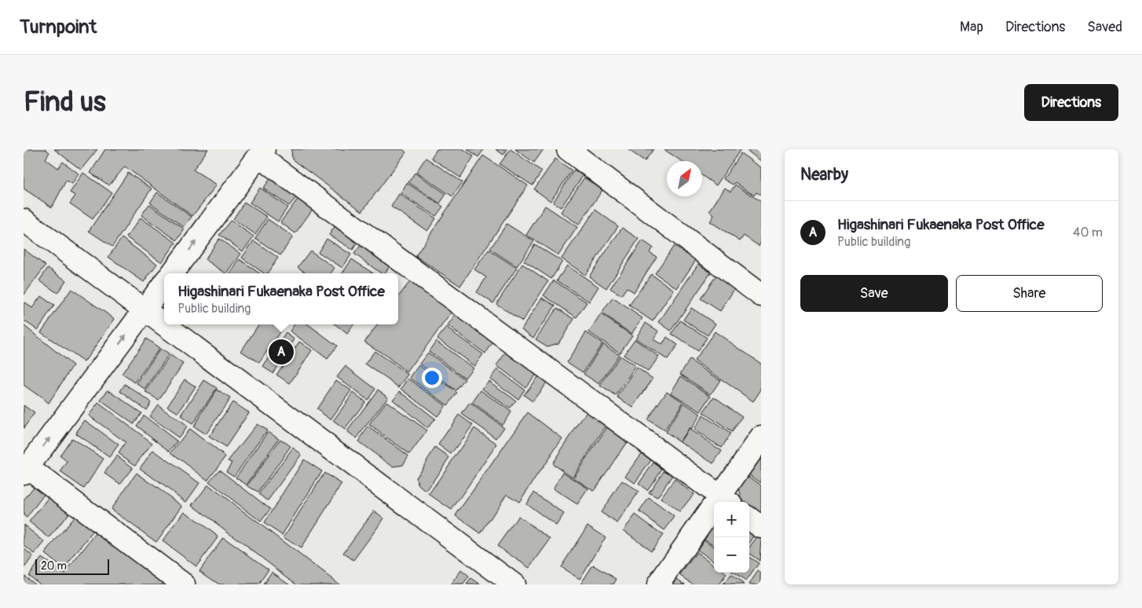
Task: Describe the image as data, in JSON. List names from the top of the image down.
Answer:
{
  "scale_bar": "20 m",
  "north": "top right",
  "page": {
    "header": "Turnpoint",
    "nav": ["Map", "Directions", "Saved"],
    "buttons": [
      "Directions",
      ["Save", "Share"]
    ],
    "title": "Find us",
    "heading": "Nearby",
    "list": [
      {
        "mark": "A",
        "name": "Higashinari Fukaenaka Post Office",
        "note": "Public building",
        "value": "40 m"
      }
    ],
    "popup": ["Higashinari Fukaenaka Post Office", "Public building"],
    "pins": "A",
    "map_buttons": ["+", "−"],
    "scale": "20 m"
  }
}
